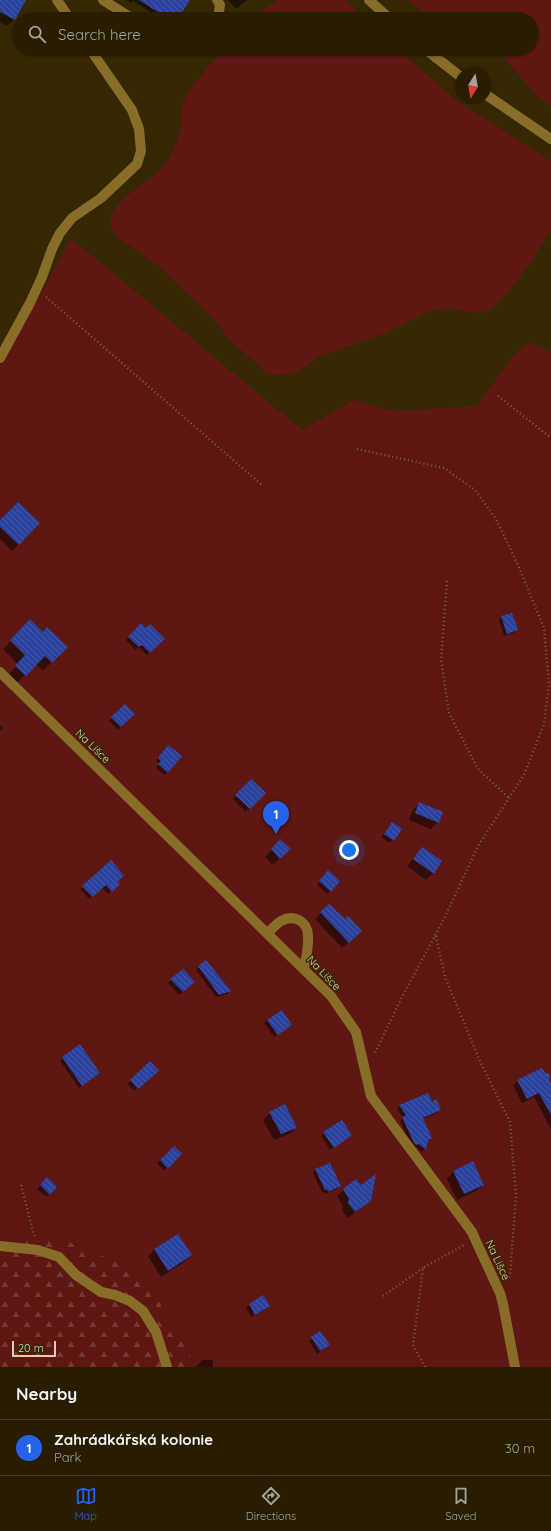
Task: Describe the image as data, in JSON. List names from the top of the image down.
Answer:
{
  "streets": {
    "street": ["Na Lišce"]
  },
  "scale_bar": "20 m",
  "north": "bottom",
  "page": {
    "search": "Search here",
    "pins": "1",
    "scale": "20 m",
    "heading": "Nearby",
    "list": [
      {
        "mark": "1",
        "name": "Zahrádkářská kolonie",
        "note": "Park",
        "value": "30 m"
      }
    ],
    "nav": ["Map", "Directions", "Saved"]
  }
}
